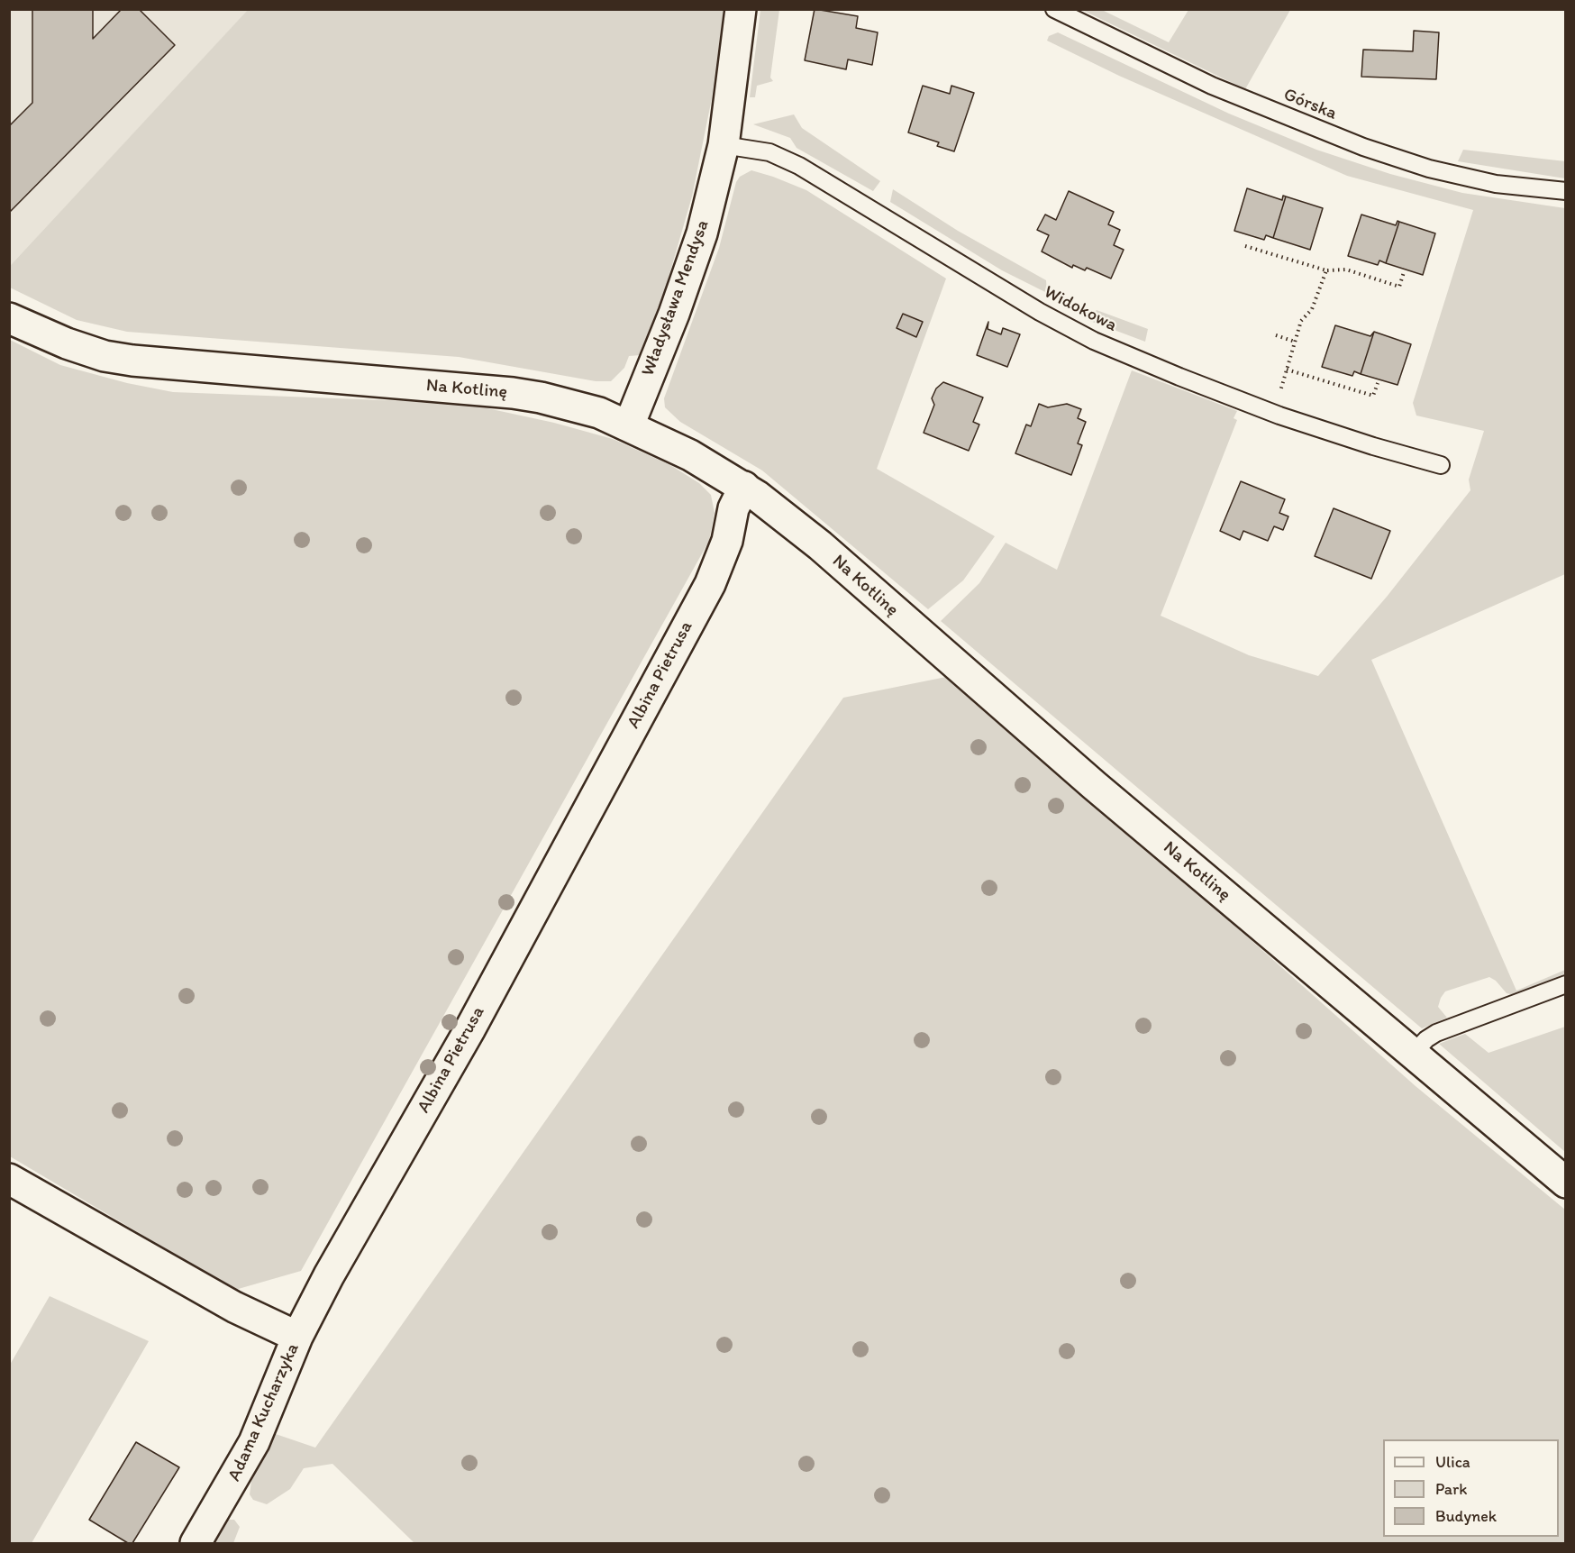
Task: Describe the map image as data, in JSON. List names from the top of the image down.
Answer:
{
  "streets": {
    "street": [
      "Władysława Mendysa",
      "Na Kotlinę",
      "Albina Pietrusa",
      "Adama Kucharzyka"
    ],
    "lane": ["Górska", "Widokowa"]
  },
  "crossings": [
    ["Władysława Mendysa", "Widokowa"],
    ["Władysława Mendysa", "Na Kotlinę"],
    ["Na Kotlinę", "Albina Pietrusa"],
    ["Albina Pietrusa", "Adama Kucharzyka"]
  ],
  "legend": ["Ulica", "Park", "Budynek"]
}
